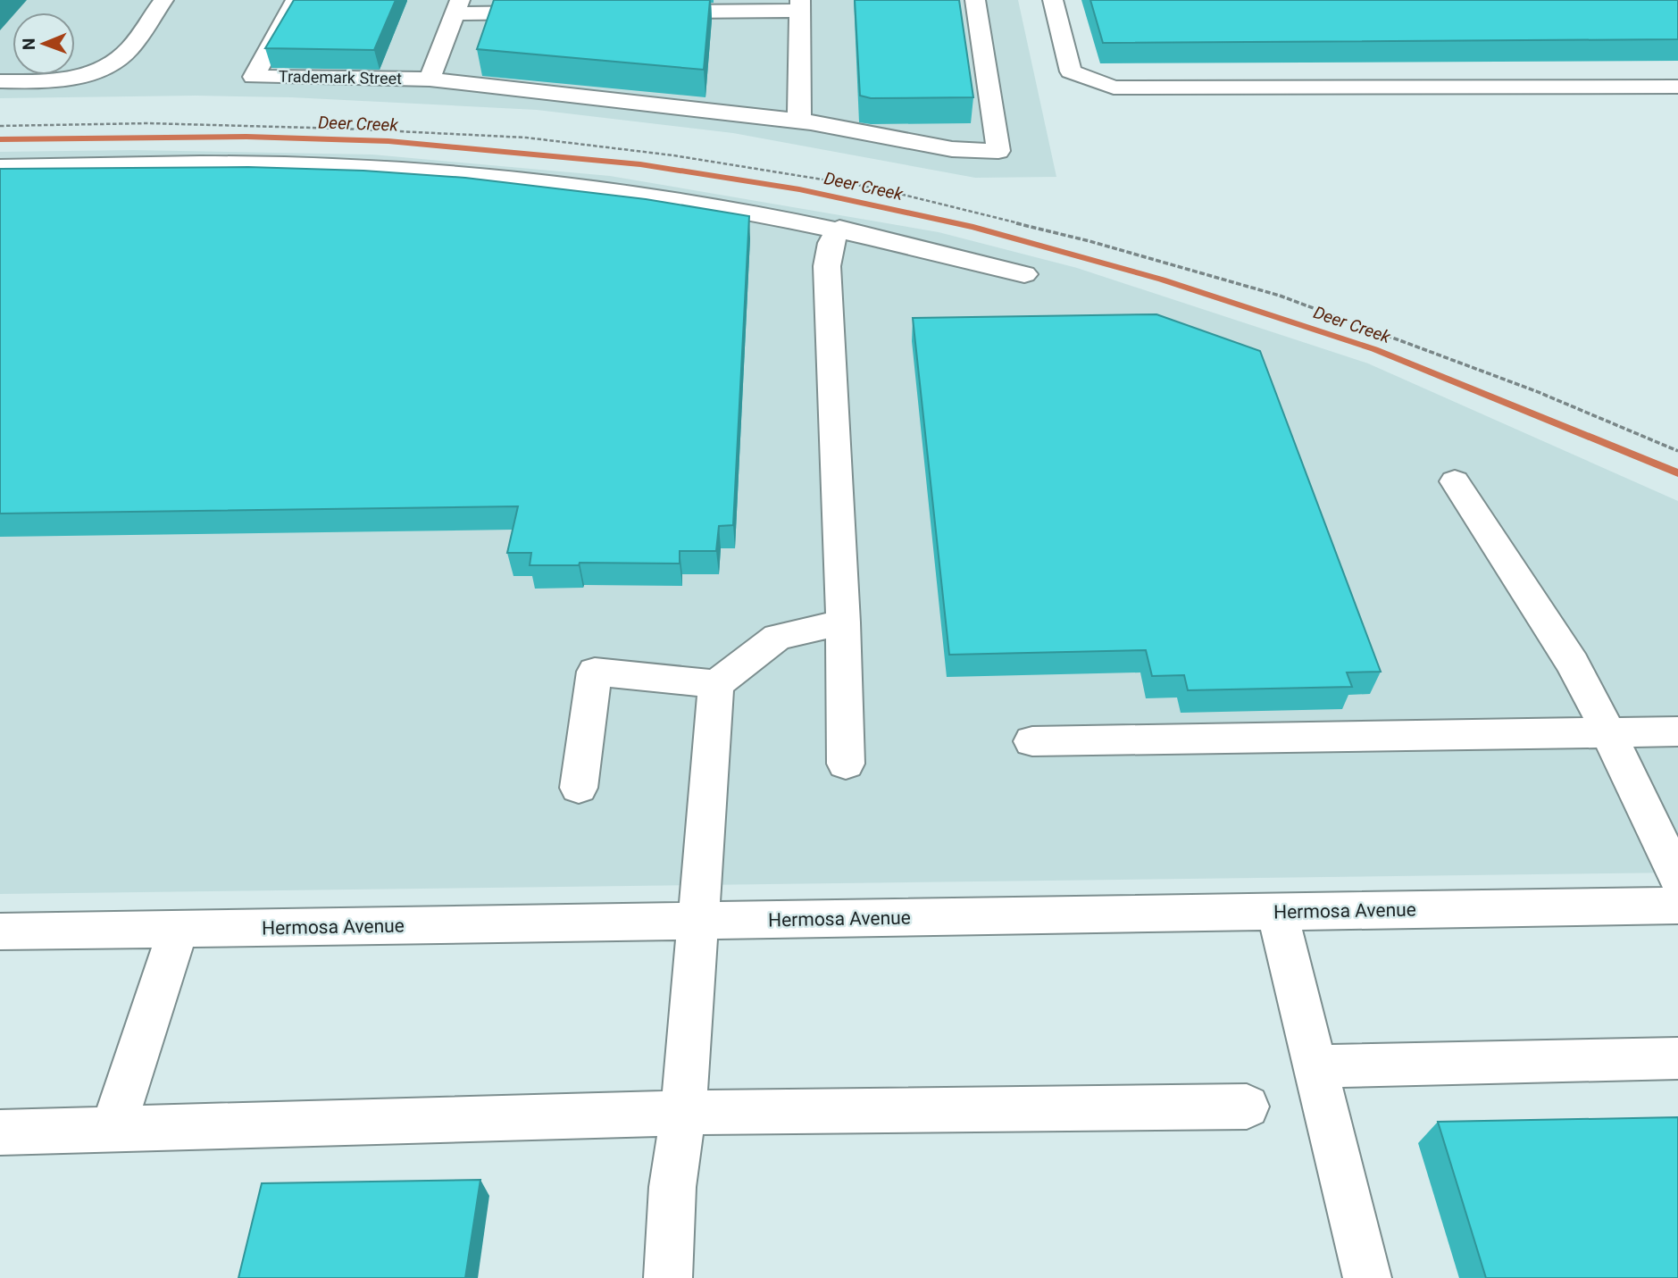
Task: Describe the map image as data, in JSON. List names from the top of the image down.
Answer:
{
  "streets": {
    "street": ["Trademark Street", "Hermosa Avenue"]
  },
  "water": ["Deer Creek"],
  "north": "left"
}
